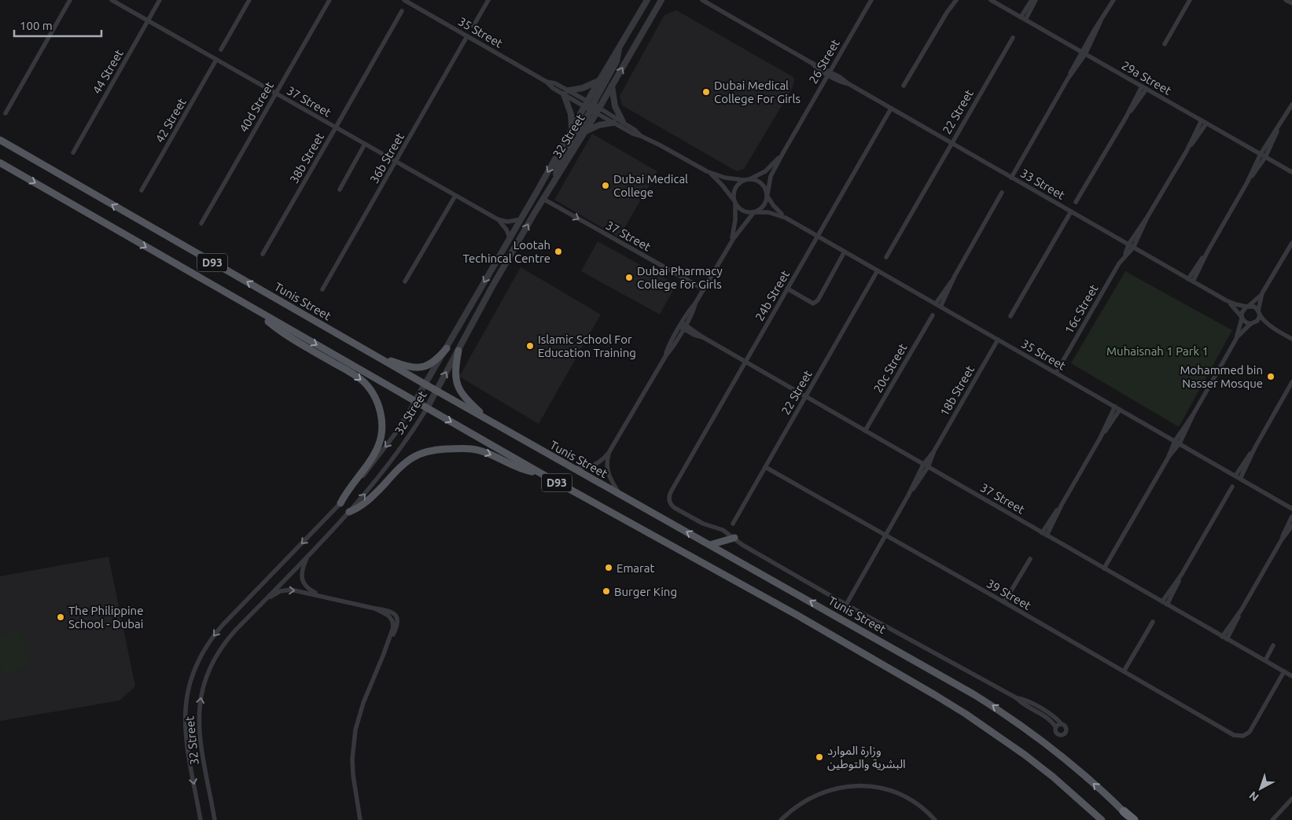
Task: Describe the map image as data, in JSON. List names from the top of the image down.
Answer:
{
  "streets": {
    "main road": ["D93", "Tunis Street"],
    "street": [
      "35 Street",
      "26 Street",
      "44 Street",
      "29a Street",
      "37 Street",
      "40d Street",
      "22 Street",
      "42 Street",
      "32 Street",
      "38b Street",
      "36b Street",
      "33 Street",
      "24b Street",
      "16c Street",
      "20c Street",
      "18b Street",
      "39 Street"
    ]
  },
  "crossings": [
    ["35 Street", "26 Street"],
    ["35 Street", "22 Street"],
    ["35 Street", "32 Street"],
    ["35 Street", "36b Street"],
    ["35 Street", "24b Street"],
    ["35 Street", "16c Street"],
    ["35 Street", "18b Street"],
    ["26 Street", "33 Street"],
    ["44 Street", "37 Street"],
    ["29a Street", "16c Street"],
    ["37 Street", "40d Street"],
    ["37 Street", "22 Street"],
    ["37 Street", "42 Street"],
    ["37 Street", "32 Street"],
    ["37 Street", "38b Street"],
    ["37 Street", "36b Street"],
    ["37 Street", "24b Street"],
    ["37 Street", "20c Street"],
    ["37 Street", "18b Street"],
    ["37 Street", "39 Street"],
    ["22 Street", "33 Street"],
    ["22 Street", "39 Street"],
    ["32 Street", "D93"],
    ["32 Street", "Tunis Street"],
    ["33 Street", "24b Street"],
    ["33 Street", "16c Street"],
    ["18b Street", "39 Street"]
  ],
  "parks": ["Muhaisnah 1 Park 1"],
  "places": [
    "Dubai Medical College For Girls",
    "Dubai Medical College",
    "Lootah Techincal Centre",
    "Dubai Pharmacy College for Girls",
    "Islamic School For Education Training",
    "Mohammed bin Nasser Mosque",
    "Emarat",
    "Burger King",
    "The Philippine School - Dubai",
    "وزارة الموارد البشرية والتوطين"
  ],
  "scale_bar": "100 m",
  "north": "bottom left"
}
